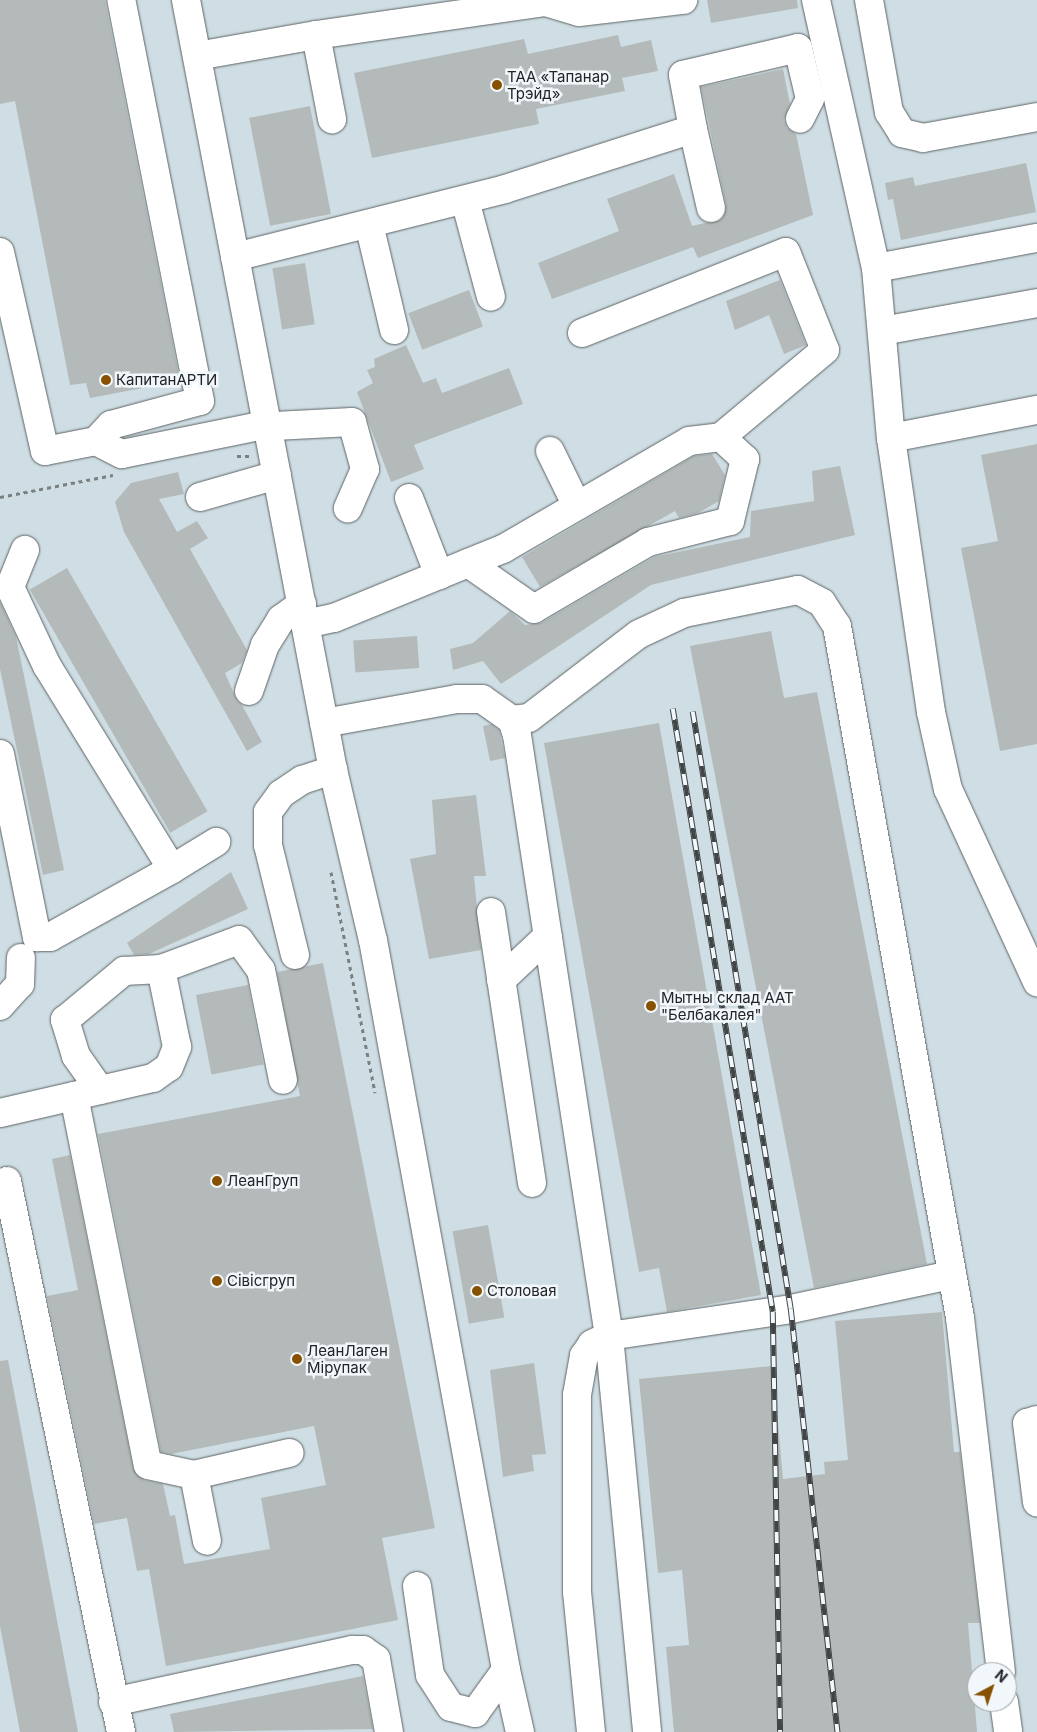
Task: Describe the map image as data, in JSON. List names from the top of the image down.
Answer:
{
  "places": [
    "ТАА «Тапанар Трэйд»",
    "КапитанАРТИ",
    "Мытны склад ААТ \"Белбакалея\"",
    "ЛеанГруп",
    "Сівісгруп",
    "Столовая",
    "ЛеанЛаген Мірупак"
  ],
  "north": "top right"
}
